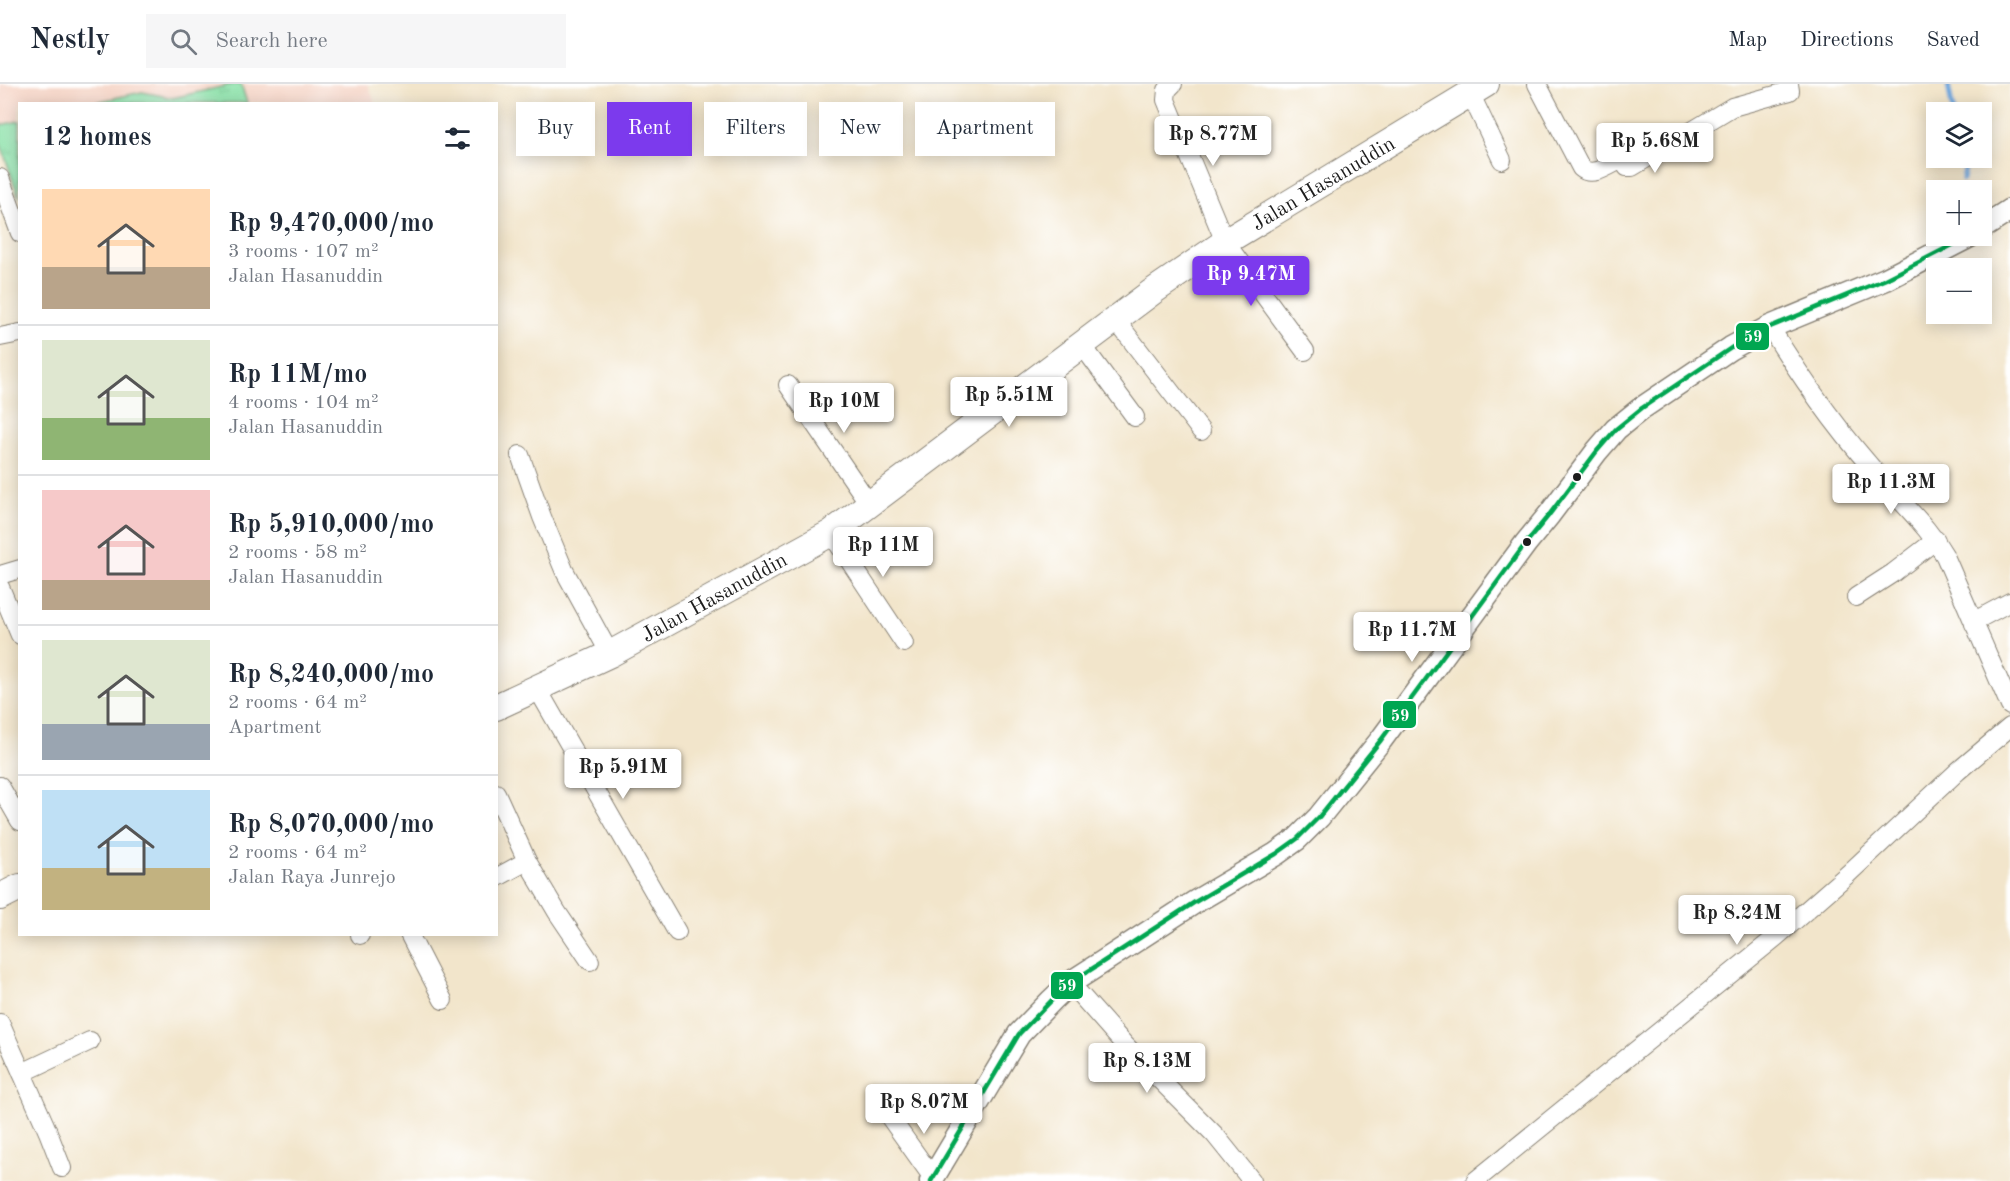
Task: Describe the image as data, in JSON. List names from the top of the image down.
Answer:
{
  "streets": {
    "main road": ["Jalan Hasanuddin"]
  },
  "lines": ["transit line 59"],
  "page": {
    "header": "Nestly",
    "search": "Search here",
    "nav": ["Map", "Directions", "Saved"],
    "map_buttons": ["+", "−"],
    "chip": [
      "Buy",
      "Rent",
      "Filters",
      "New",
      "Apartment"
    ],
    "heading": "12 homes",
    "price": [
      "Rp 8.77M",
      "Rp 5.68M",
      "Rp 9.47M",
      "Rp 5.51M",
      "Rp 10M",
      "Rp 11.3M",
      "Rp 11M",
      "Rp 11.7M",
      "Rp 5.91M",
      "Rp 8.24M",
      "Rp 8.13M",
      "Rp 8.07M"
    ],
    "list": [
      {
        "name": "Rp 9,470,000/mo",
        "note": "3 rooms · 107 m² · Jalan Hasanuddin"
      },
      {
        "name": "Rp 11M/mo",
        "note": "4 rooms · 104 m² · Jalan Hasanuddin"
      },
      {
        "name": "Rp 5,910,000/mo",
        "note": "2 rooms · 58 m² · Jalan Hasanuddin"
      },
      {
        "name": "Rp 8,240,000/mo",
        "note": "2 rooms · 64 m² · Apartment"
      },
      {
        "name": "Rp 8,070,000/mo",
        "note": "2 rooms · 64 m² · Jalan Raya Junrejo"
      }
    ]
  }
}
